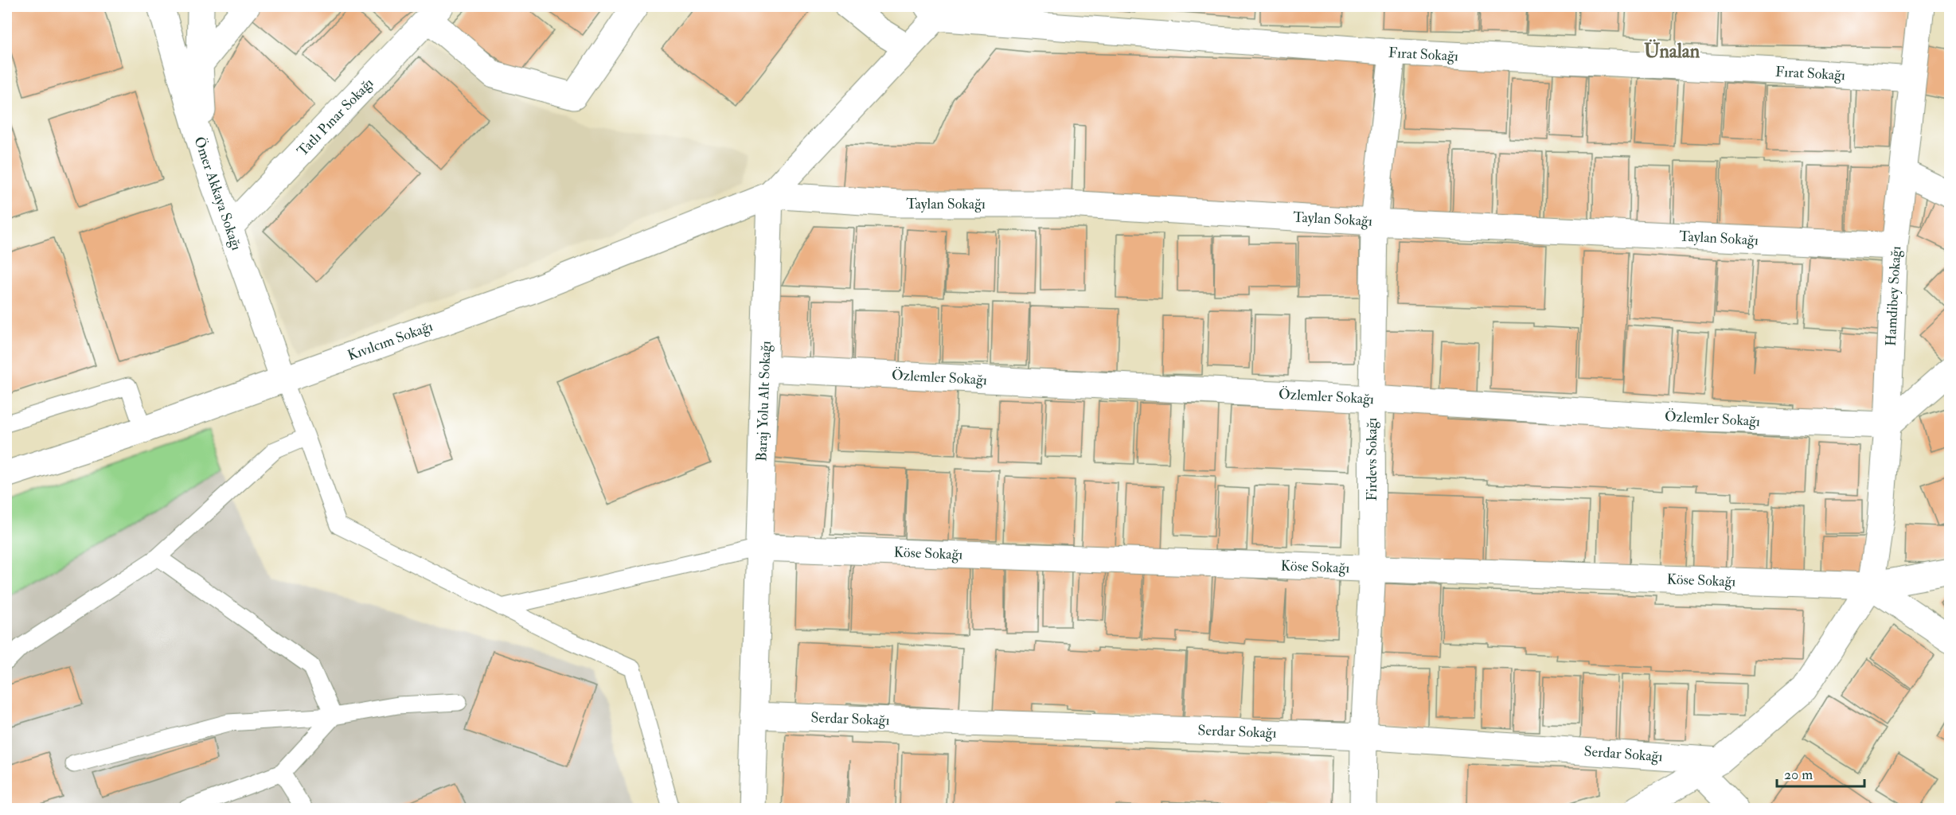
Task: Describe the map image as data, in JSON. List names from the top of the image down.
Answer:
{
  "streets": {
    "street": [
      "Fırat Sokağı",
      "Tatlı Pınar Sokağı",
      "Ömer Akkaya Sokağı",
      "Taylan Sokağı",
      "Hamdibey Sokağı",
      "Kıvılcım Sokağı",
      "Özlemler Sokağı",
      "Baraj Yolu Alt Sokağı",
      "Firdevs Sokağı",
      "Köse Sokağı",
      "Serdar Sokağı"
    ]
  },
  "crossings": [
    ["Fırat Sokağı", "Hamdibey Sokağı"],
    ["Fırat Sokağı", "Firdevs Sokağı"],
    ["Tatlı Pınar Sokağı", "Ömer Akkaya Sokağı"],
    ["Ömer Akkaya Sokağı", "Kıvılcım Sokağı"],
    ["Taylan Sokağı", "Hamdibey Sokağı"],
    ["Taylan Sokağı", "Kıvılcım Sokağı"],
    ["Taylan Sokağı", "Baraj Yolu Alt Sokağı"],
    ["Taylan Sokağı", "Firdevs Sokağı"],
    ["Hamdibey Sokağı", "Özlemler Sokağı"],
    ["Hamdibey Sokağı", "Köse Sokağı"],
    ["Kıvılcım Sokağı", "Baraj Yolu Alt Sokağı"],
    ["Özlemler Sokağı", "Baraj Yolu Alt Sokağı"],
    ["Özlemler Sokağı", "Firdevs Sokağı"],
    ["Baraj Yolu Alt Sokağı", "Köse Sokağı"],
    ["Baraj Yolu Alt Sokağı", "Serdar Sokağı"],
    ["Firdevs Sokağı", "Köse Sokağı"],
    ["Firdevs Sokağı", "Serdar Sokağı"]
  ],
  "districts": ["Ünalan"],
  "scale_bar": "20 m"
}
